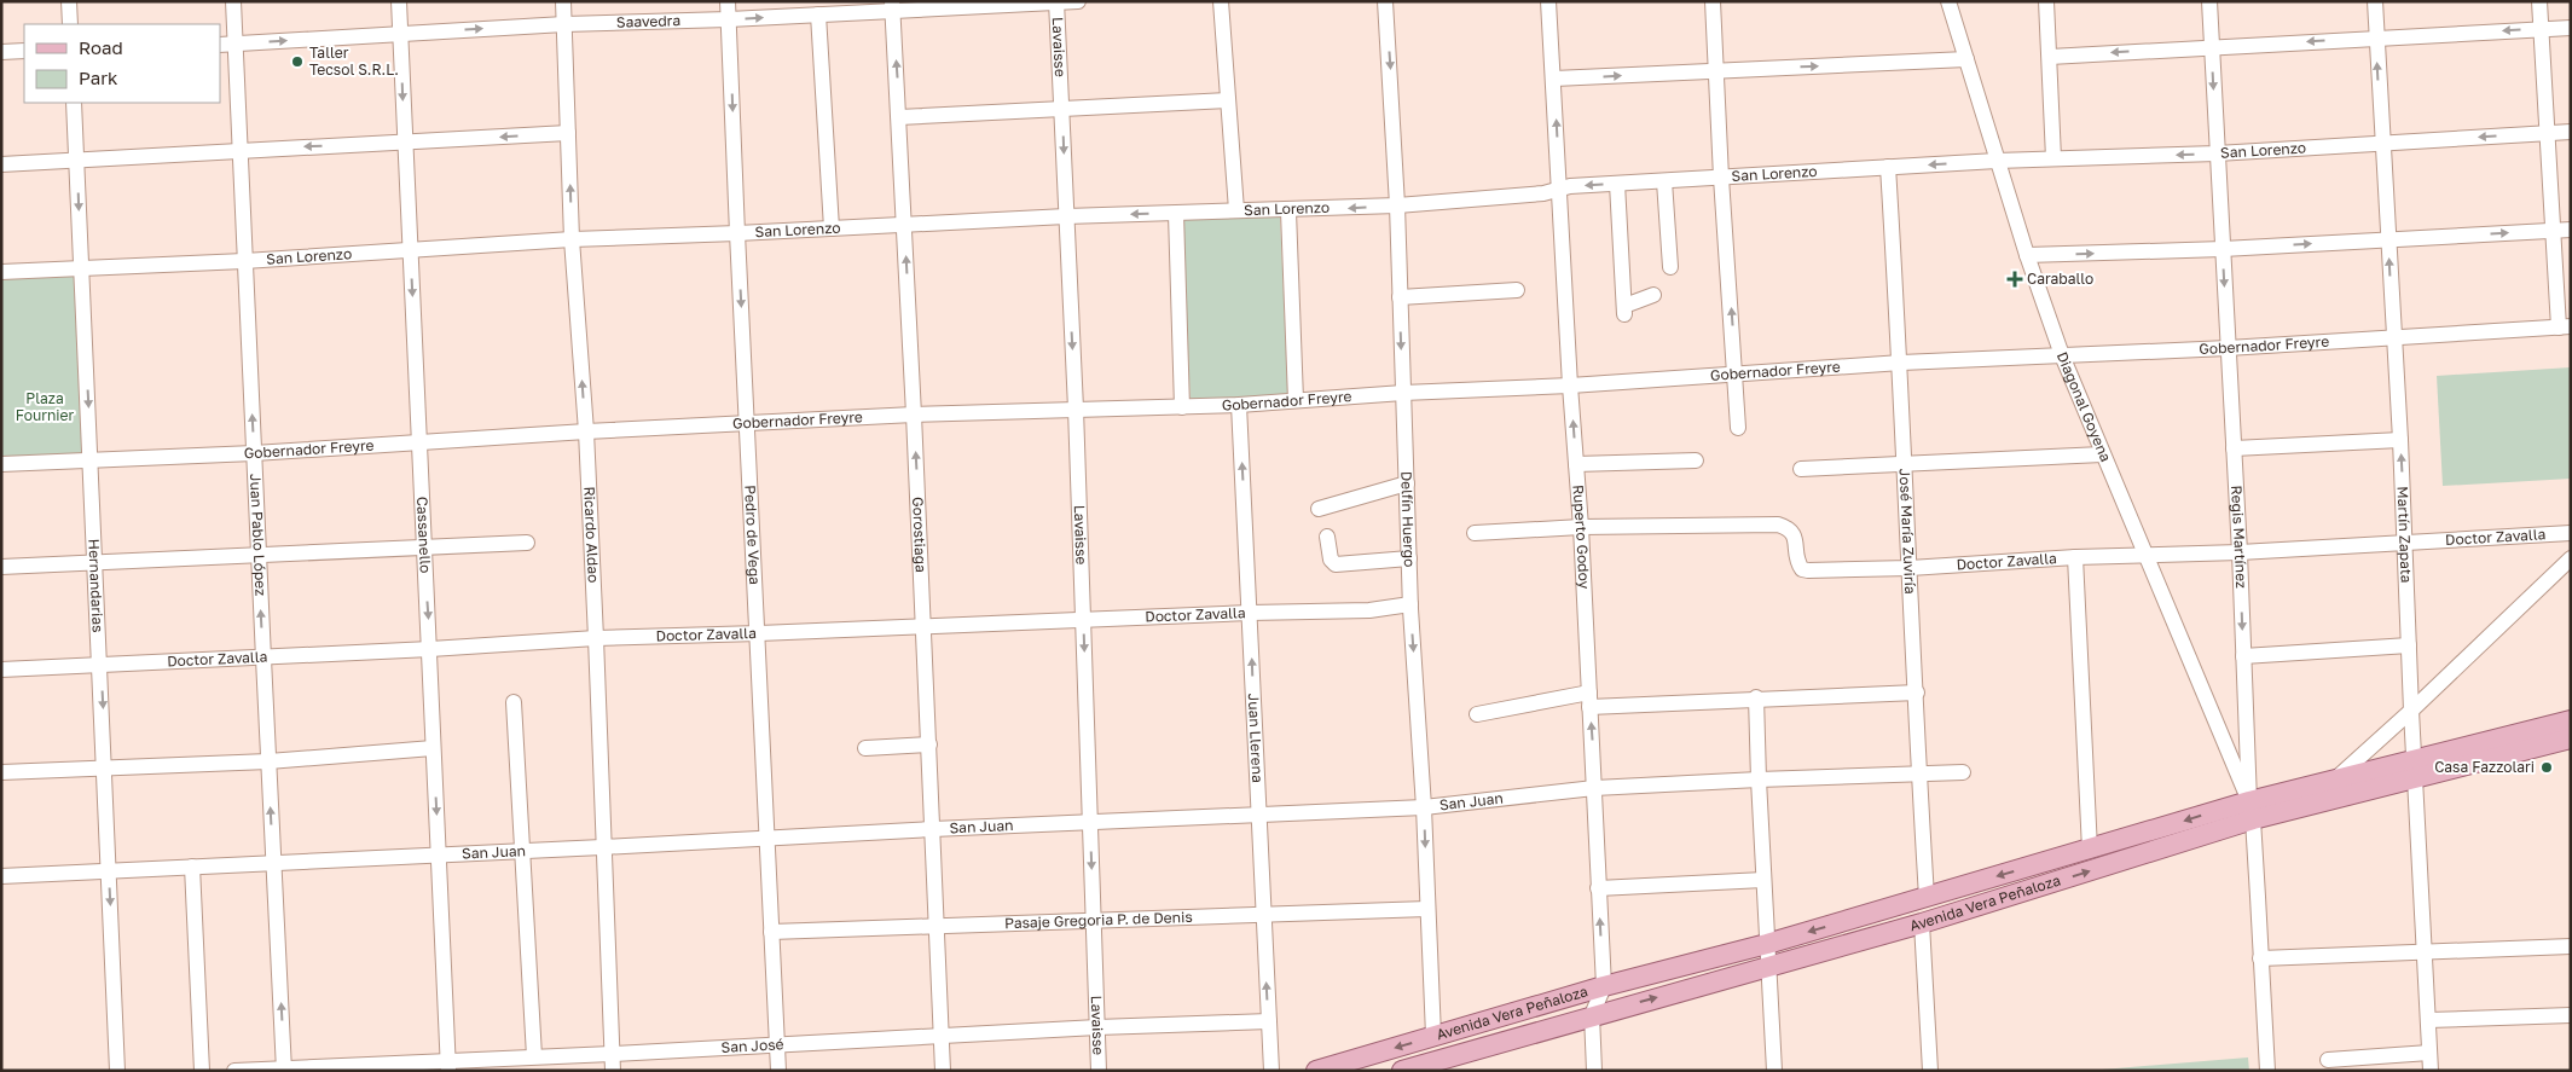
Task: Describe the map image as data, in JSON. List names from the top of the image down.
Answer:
{
  "streets": {
    "main road": ["Avenida Vera Peñaloza"],
    "street": [
      "Saavedra",
      "Lavaisse",
      "San Lorenzo",
      "Gobernador Freyre",
      "Diagonal Goyena",
      "Delfín Huergo",
      "José María Zuviría",
      "Cassanello",
      "Ricardo Aldao",
      "Pedro de Vega",
      "Gorostiaga",
      "Martín Zapata",
      "Juan Pablo López",
      "Ruperto Godoy",
      "Regis Martínez",
      "Doctor Zavalla",
      "Hernandarias",
      "Juan Llerena",
      "San Juan",
      "Pasaje Gregoria P. de Denis",
      "San José"
    ]
  },
  "crossings": [
    ["Saavedra", "Lavaisse"],
    ["Saavedra", "Cassanello"],
    ["Saavedra", "Ricardo Aldao"],
    ["Saavedra", "Pedro de Vega"],
    ["Saavedra", "Gorostiaga"],
    ["Saavedra", "Juan Pablo López"],
    ["Lavaisse", "San Lorenzo"],
    ["Lavaisse", "Gobernador Freyre"],
    ["Lavaisse", "Doctor Zavalla"],
    ["Lavaisse", "San Juan"],
    ["Lavaisse", "Pasaje Gregoria P. de Denis"],
    ["Lavaisse", "San José"],
    ["San Lorenzo", "Diagonal Goyena"],
    ["San Lorenzo", "Delfín Huergo"],
    ["San Lorenzo", "José María Zuviría"],
    ["San Lorenzo", "Cassanello"],
    ["San Lorenzo", "Ricardo Aldao"],
    ["San Lorenzo", "Pedro de Vega"],
    ["San Lorenzo", "Gorostiaga"],
    ["San Lorenzo", "Martín Zapata"],
    ["San Lorenzo", "Juan Pablo López"],
    ["San Lorenzo", "Ruperto Godoy"],
    ["San Lorenzo", "Regis Martínez"],
    ["San Lorenzo", "Hernandarias"],
    ["Gobernador Freyre", "Diagonal Goyena"],
    ["Gobernador Freyre", "Delfín Huergo"],
    ["Gobernador Freyre", "José María Zuviría"],
    ["Gobernador Freyre", "Cassanello"],
    ["Gobernador Freyre", "Ricardo Aldao"],
    ["Gobernador Freyre", "Pedro de Vega"],
    ["Gobernador Freyre", "Gorostiaga"],
    ["Gobernador Freyre", "Martín Zapata"],
    ["Gobernador Freyre", "Juan Pablo López"],
    ["Gobernador Freyre", "Ruperto Godoy"],
    ["Gobernador Freyre", "Regis Martínez"],
    ["Gobernador Freyre", "Hernandarias"],
    ["Gobernador Freyre", "Juan Llerena"],
    ["Diagonal Goyena", "Regis Martínez"],
    ["Diagonal Goyena", "Doctor Zavalla"],
    ["Diagonal Goyena", "Avenida Vera Peñaloza"],
    ["Delfín Huergo", "Doctor Zavalla"],
    ["Delfín Huergo", "San Juan"],
    ["Delfín Huergo", "Avenida Vera Peñaloza"],
    ["Delfín Huergo", "Pasaje Gregoria P. de Denis"],
    ["José María Zuviría", "Doctor Zavalla"],
    ["José María Zuviría", "San Juan"],
    ["José María Zuviría", "Avenida Vera Peñaloza"],
    ["Cassanello", "Doctor Zavalla"],
    ["Cassanello", "San Juan"],
    ["Cassanello", "San José"],
    ["Ricardo Aldao", "Doctor Zavalla"],
    ["Ricardo Aldao", "San Juan"],
    ["Ricardo Aldao", "San José"],
    ["Pedro de Vega", "Doctor Zavalla"],
    ["Pedro de Vega", "San Juan"],
    ["Pedro de Vega", "Pasaje Gregoria P. de Denis"],
    ["Pedro de Vega", "San José"],
    ["Gorostiaga", "Doctor Zavalla"],
    ["Gorostiaga", "San Juan"],
    ["Gorostiaga", "Pasaje Gregoria P. de Denis"],
    ["Gorostiaga", "San José"],
    ["Martín Zapata", "Doctor Zavalla"],
    ["Martín Zapata", "Avenida Vera Peñaloza"],
    ["Juan Pablo López", "Doctor Zavalla"],
    ["Juan Pablo López", "San Juan"],
    ["Juan Pablo López", "San José"],
    ["Ruperto Godoy", "Doctor Zavalla"],
    ["Ruperto Godoy", "San Juan"],
    ["Ruperto Godoy", "Avenida Vera Peñaloza"],
    ["Regis Martínez", "Doctor Zavalla"],
    ["Regis Martínez", "Avenida Vera Peñaloza"],
    ["Doctor Zavalla", "Hernandarias"],
    ["Doctor Zavalla", "Juan Llerena"],
    ["Hernandarias", "San Juan"],
    ["Juan Llerena", "San Juan"],
    ["Juan Llerena", "Pasaje Gregoria P. de Denis"],
    ["Juan Llerena", "San José"]
  ],
  "one_way": [
    "Delfín Huergo",
    "Cassanello",
    "Gorostiaga",
    "Ruperto Godoy",
    "Juan Llerena"
  ],
  "parks": ["Plaza Fournier"],
  "places": {
    "other": ["Taller Tecsol S.R.L.", "Casa Fazzolari"],
    "health": ["Caraballo"]
  },
  "legend": ["Road", "Park"]
}
